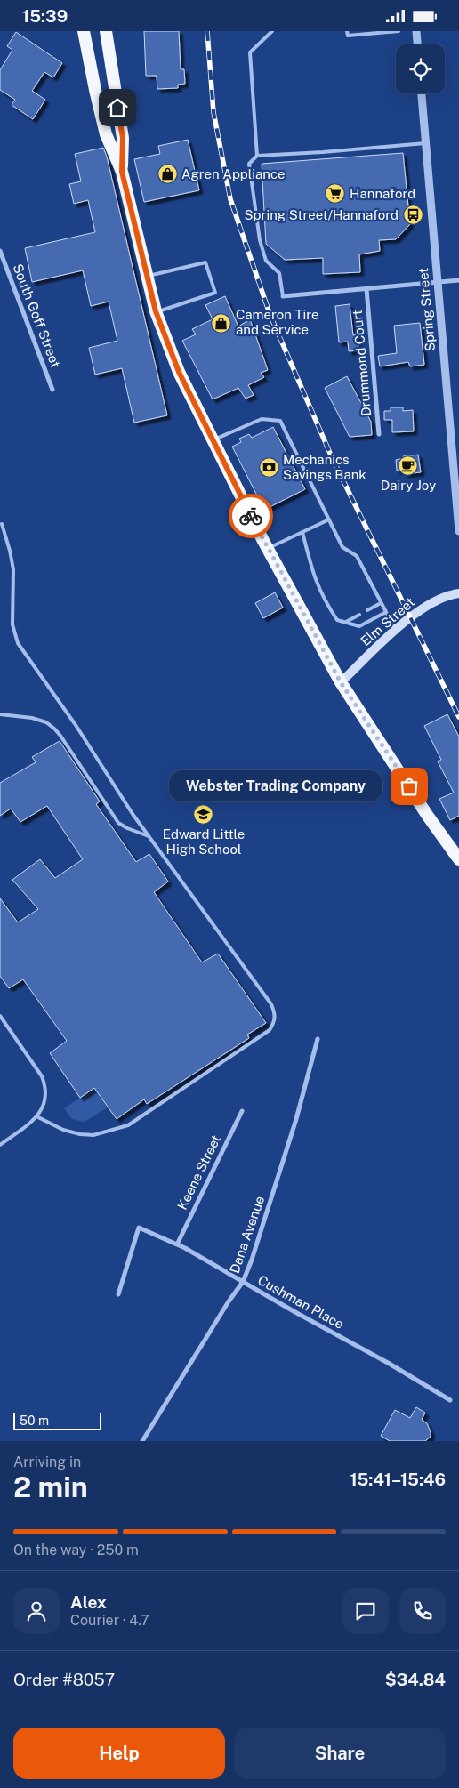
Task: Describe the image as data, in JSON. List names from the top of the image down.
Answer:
{
  "streets": {
    "main road": ["Elm Street"],
    "street": [
      "Spring Street",
      "South Goff Street",
      "Drummond Court",
      "Keene Street",
      "Dana Avenue",
      "Cushman Place"
    ]
  },
  "crossings": [
    ["Keene Street", "Cushman Place"],
    ["Dana Avenue", "Cushman Place"]
  ],
  "places": {
    "shop": ["Agren Appliance", "Cameron Tire and Service"],
    "supermarket": ["Hannaford"],
    "bus stop": ["Spring Street/Hannaford"],
    "cafe": ["Dairy Joy"],
    "bank": ["Mechanics Savings Bank"],
    "other": ["Webster Trading Company"],
    "school or university": ["Edward Little High School"]
  },
  "scale_bar": "50 m",
  "page": {
    "status": "15:39",
    "bubble": "Webster Trading Company",
    "scale": "50 m",
    "heading": ["2 min", "Arriving in", "15:41–15:46"],
    "panel": [
      "Alex",
      "Courier · 4.7",
      "Order #8057",
      "$34.84"
    ],
    "bar": "On the way · 250 m",
    "buttons": ["Help", "Share"]
  }
}
